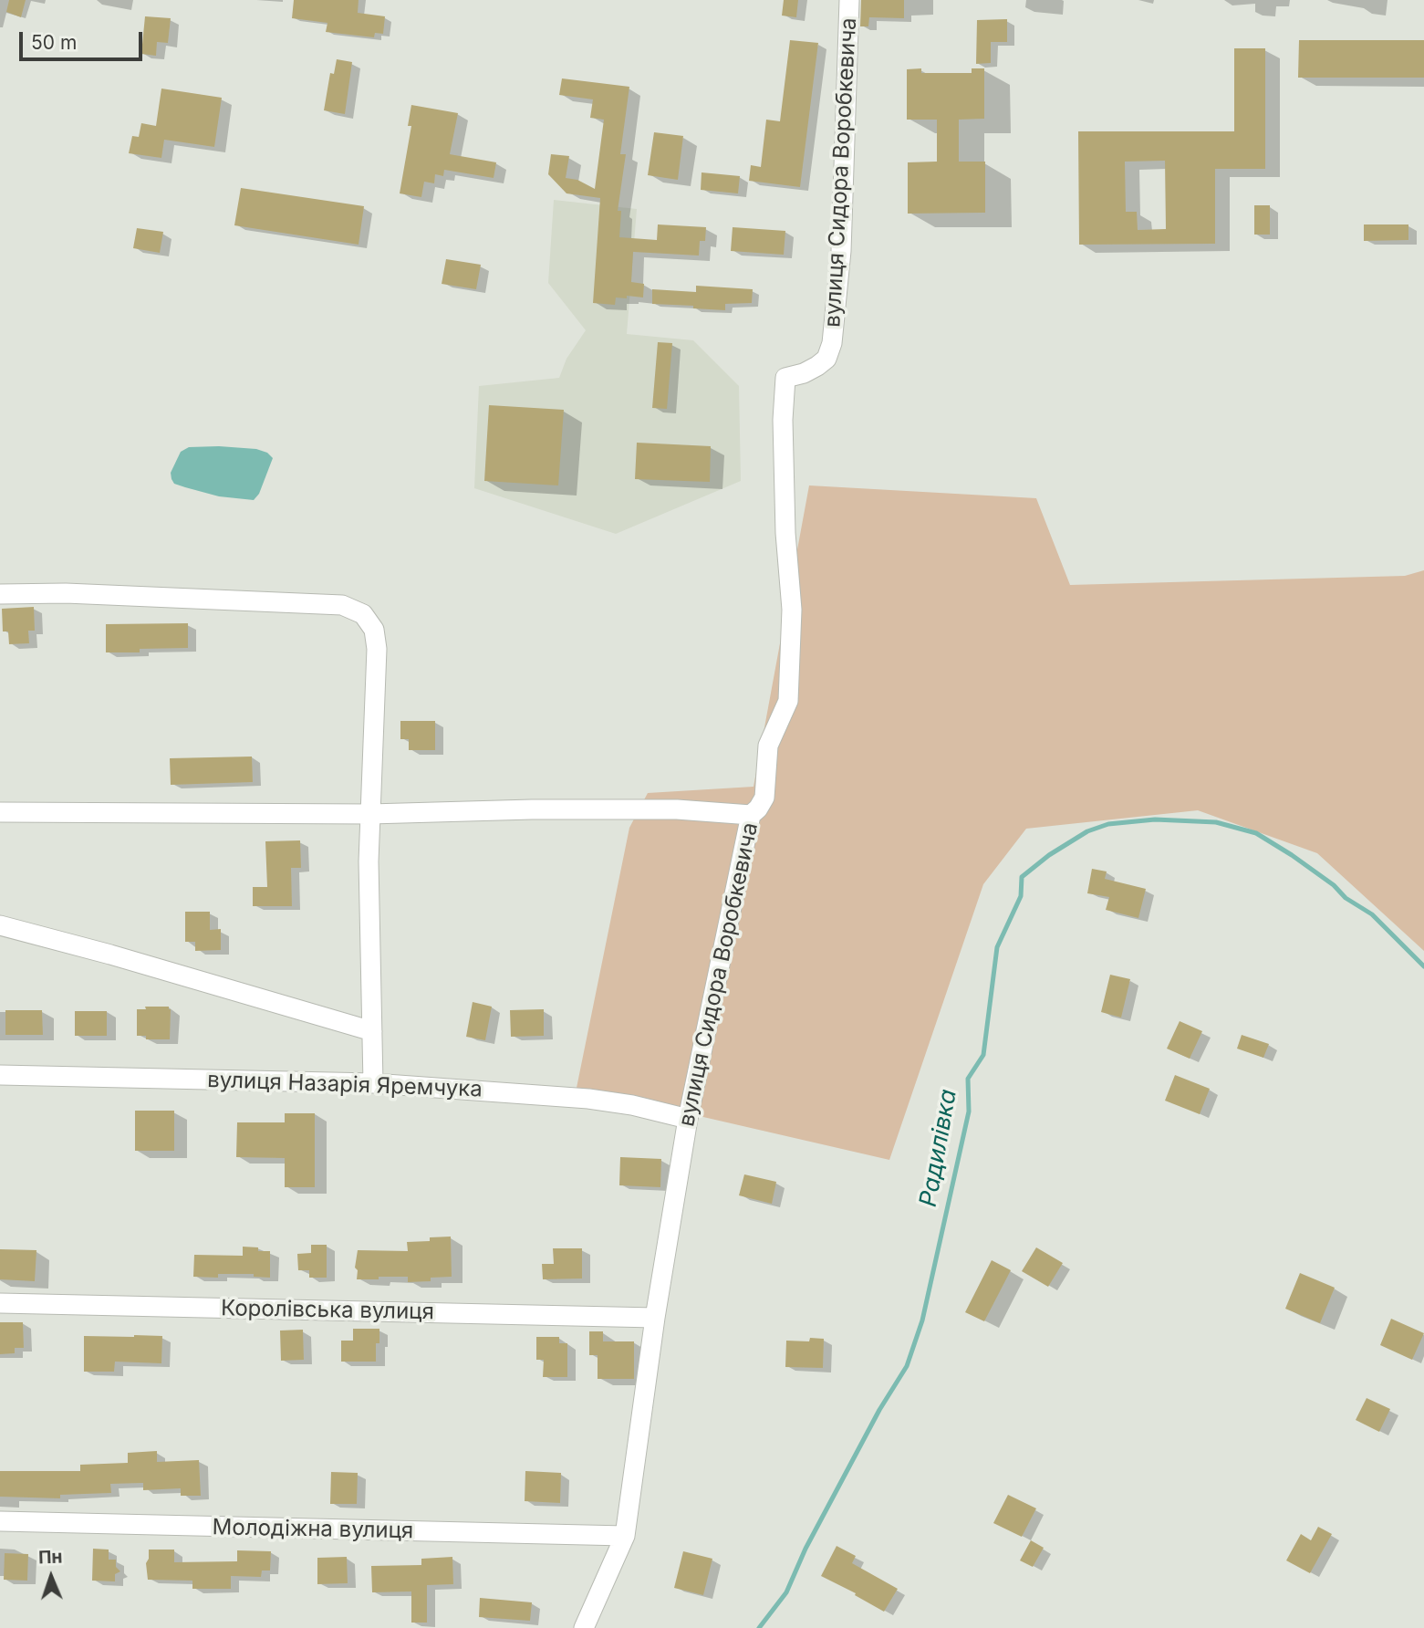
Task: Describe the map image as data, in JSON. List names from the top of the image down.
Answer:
{
  "streets": {
    "street": [
      "вулиця Сидора Воробкевича",
      "вулиця Назарія Яремчука",
      "Королівська вулиця",
      "Молодіжна вулиця"
    ]
  },
  "crossings": [
    ["вулиця Сидора Воробкевича", "вулиця Назарія Яремчука"],
    ["вулиця Сидора Воробкевича", "Королівська вулиця"],
    ["вулиця Сидора Воробкевича", "Молодіжна вулиця"]
  ],
  "water": ["Радилівка"],
  "scale_bar": "50 m",
  "north": "top"
}
